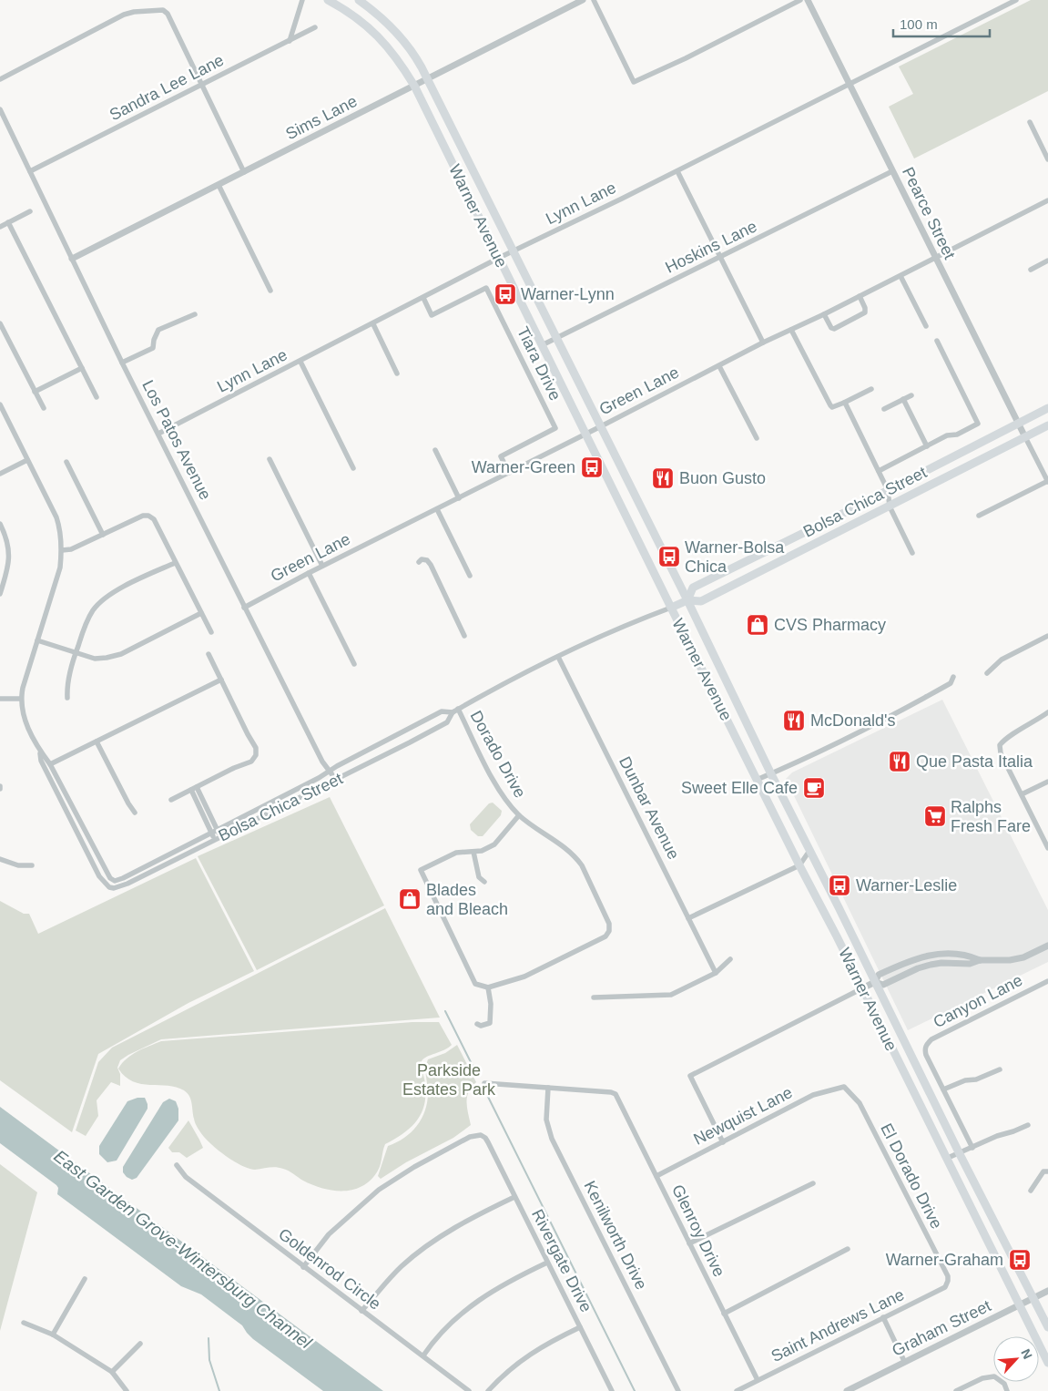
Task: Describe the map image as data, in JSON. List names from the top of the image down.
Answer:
{
  "streets": {
    "main road": ["Warner Avenue", "Bolsa Chica Street"],
    "street": [
      "Sandra Lee Lane",
      "Sims Lane",
      "Lynn Lane",
      "Pearce Street",
      "Hoskins Lane",
      "Tiara Drive",
      "Green Lane",
      "Los Patos Avenue",
      "Dorado Drive",
      "Dunbar Avenue",
      "Canyon Lane",
      "Newquist Lane",
      "El Dorado Drive",
      "Glenroy Drive",
      "Kenilworth Drive",
      "Rivergate Drive",
      "Goldenrod Circle",
      "Saint Andrews Lane",
      "Graham Street"
    ]
  },
  "crossings": [
    ["Sandra Lee Lane", "Los Patos Avenue"],
    ["Sims Lane", "Warner Avenue"],
    ["Sims Lane", "Los Patos Avenue"],
    ["Lynn Lane", "Pearce Street"],
    ["Lynn Lane", "Warner Avenue"],
    ["Lynn Lane", "Tiara Drive"],
    ["Lynn Lane", "Los Patos Avenue"],
    ["Pearce Street", "Hoskins Lane"],
    ["Pearce Street", "Green Lane"],
    ["Pearce Street", "Bolsa Chica Street"],
    ["Warner Avenue", "Hoskins Lane"],
    ["Warner Avenue", "Green Lane"],
    ["Warner Avenue", "Bolsa Chica Street"],
    ["Warner Avenue", "Graham Street"],
    ["Tiara Drive", "Green Lane"],
    ["Green Lane", "Los Patos Avenue"],
    ["Los Patos Avenue", "Bolsa Chica Street"],
    ["Bolsa Chica Street", "Dorado Drive"],
    ["Bolsa Chica Street", "Dunbar Avenue"],
    ["Newquist Lane", "El Dorado Drive"],
    ["Newquist Lane", "Glenroy Drive"],
    ["El Dorado Drive", "Saint Andrews Lane"],
    ["Glenroy Drive", "Kenilworth Drive"],
    ["Glenroy Drive", "Saint Andrews Lane"],
    ["Rivergate Drive", "Goldenrod Circle"]
  ],
  "water": ["East Garden Grove-Wintersburg Channel"],
  "parks": ["Parkside Estates Park"],
  "places": {
    "bus stop": [
      "Warner-Lynn",
      "Warner-Green",
      "Warner-Bolsa Chica",
      "Warner-Leslie",
      "Warner-Graham"
    ],
    "restaurant": ["Buon Gusto", "McDonald's", "Que Pasta Italia"],
    "shop": ["CVS Pharmacy", "Blades and Bleach"],
    "cafe": ["Sweet Elle Cafe"],
    "supermarket": ["Ralphs Fresh Fare"]
  },
  "scale_bar": "100 m",
  "north": "top right"
}
